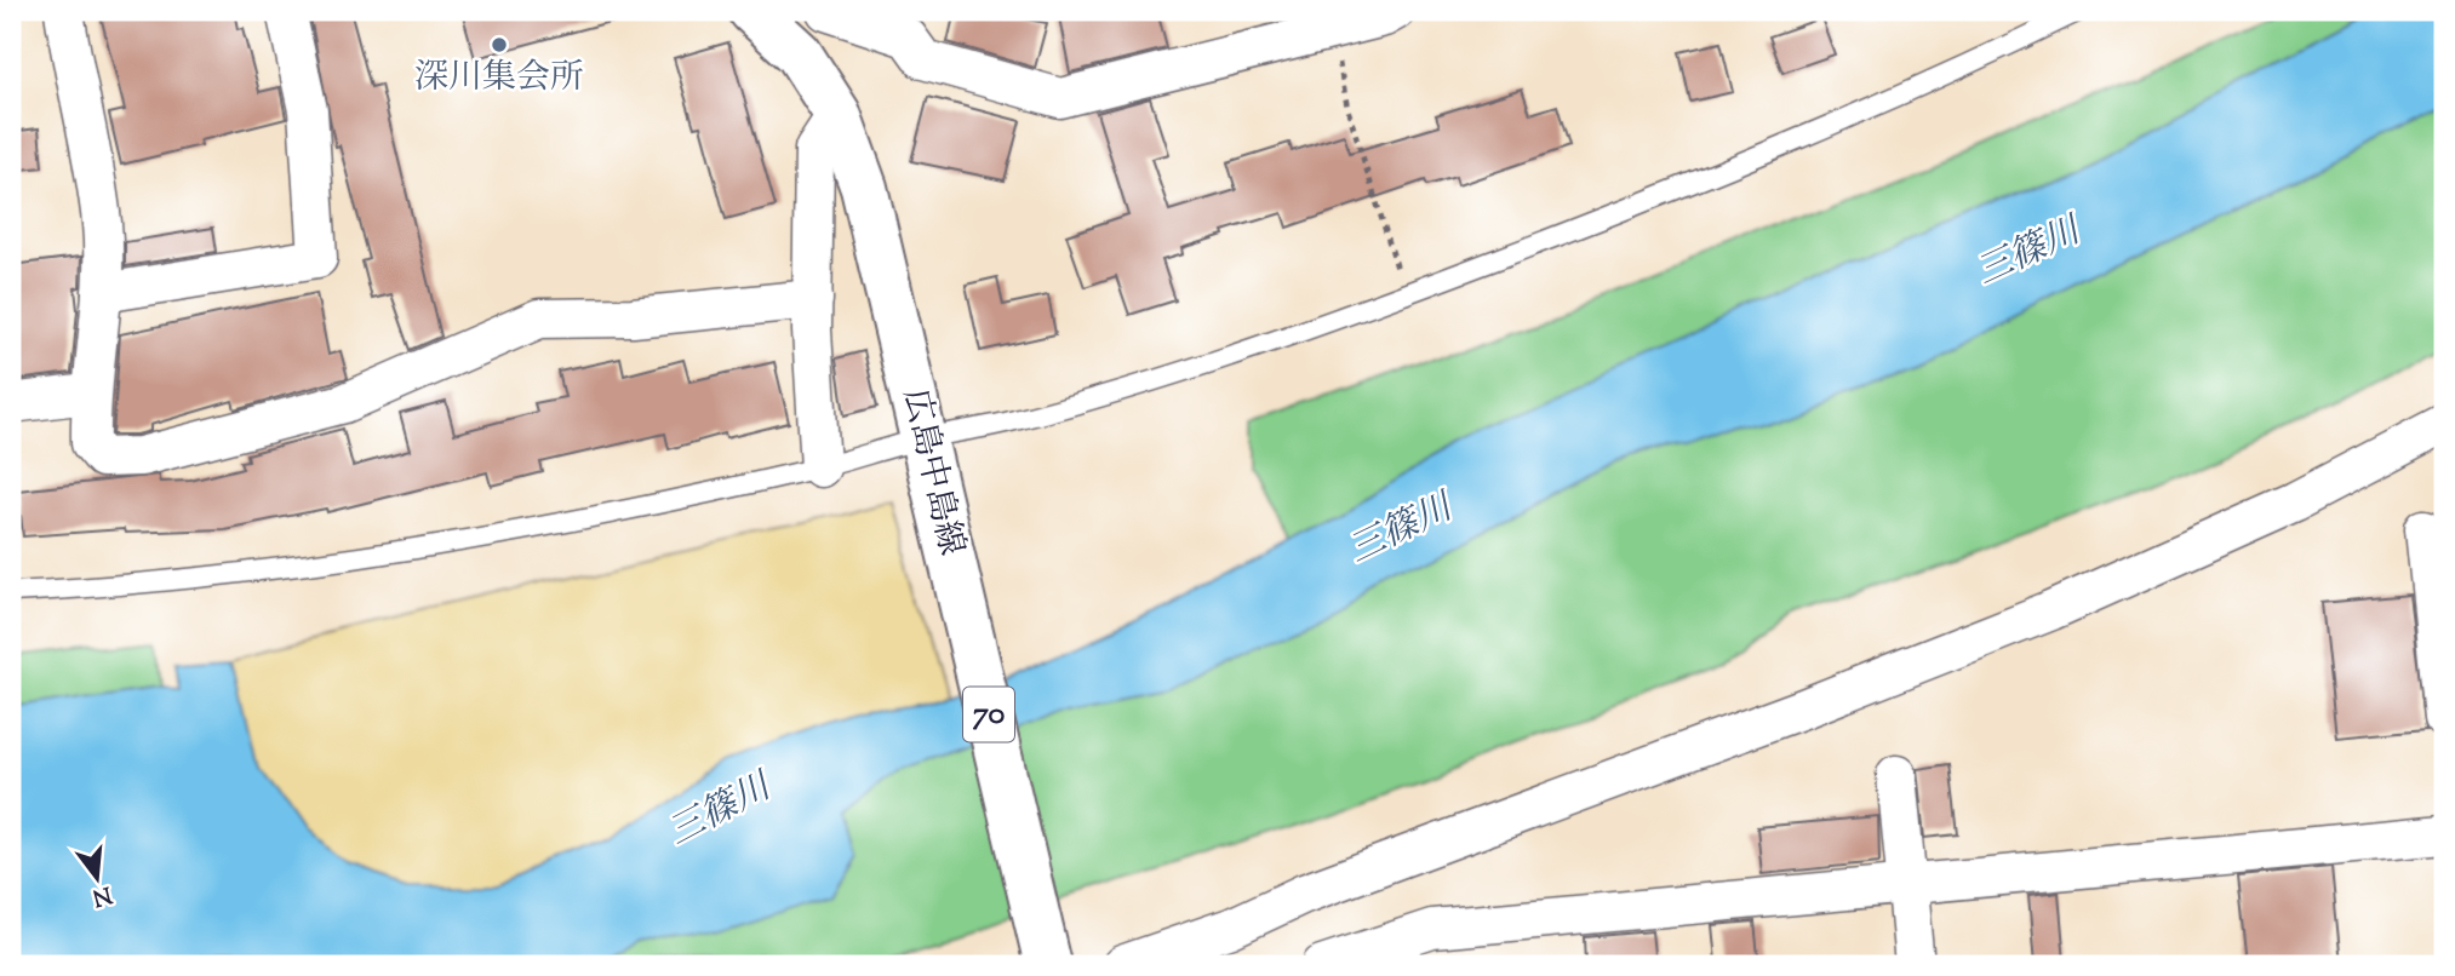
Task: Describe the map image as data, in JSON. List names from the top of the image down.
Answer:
{
  "streets": {
    "main road": ["広島中島線", "70"]
  },
  "water": ["三篠川"],
  "places": ["深川集会所"],
  "north": "bottom"
}
